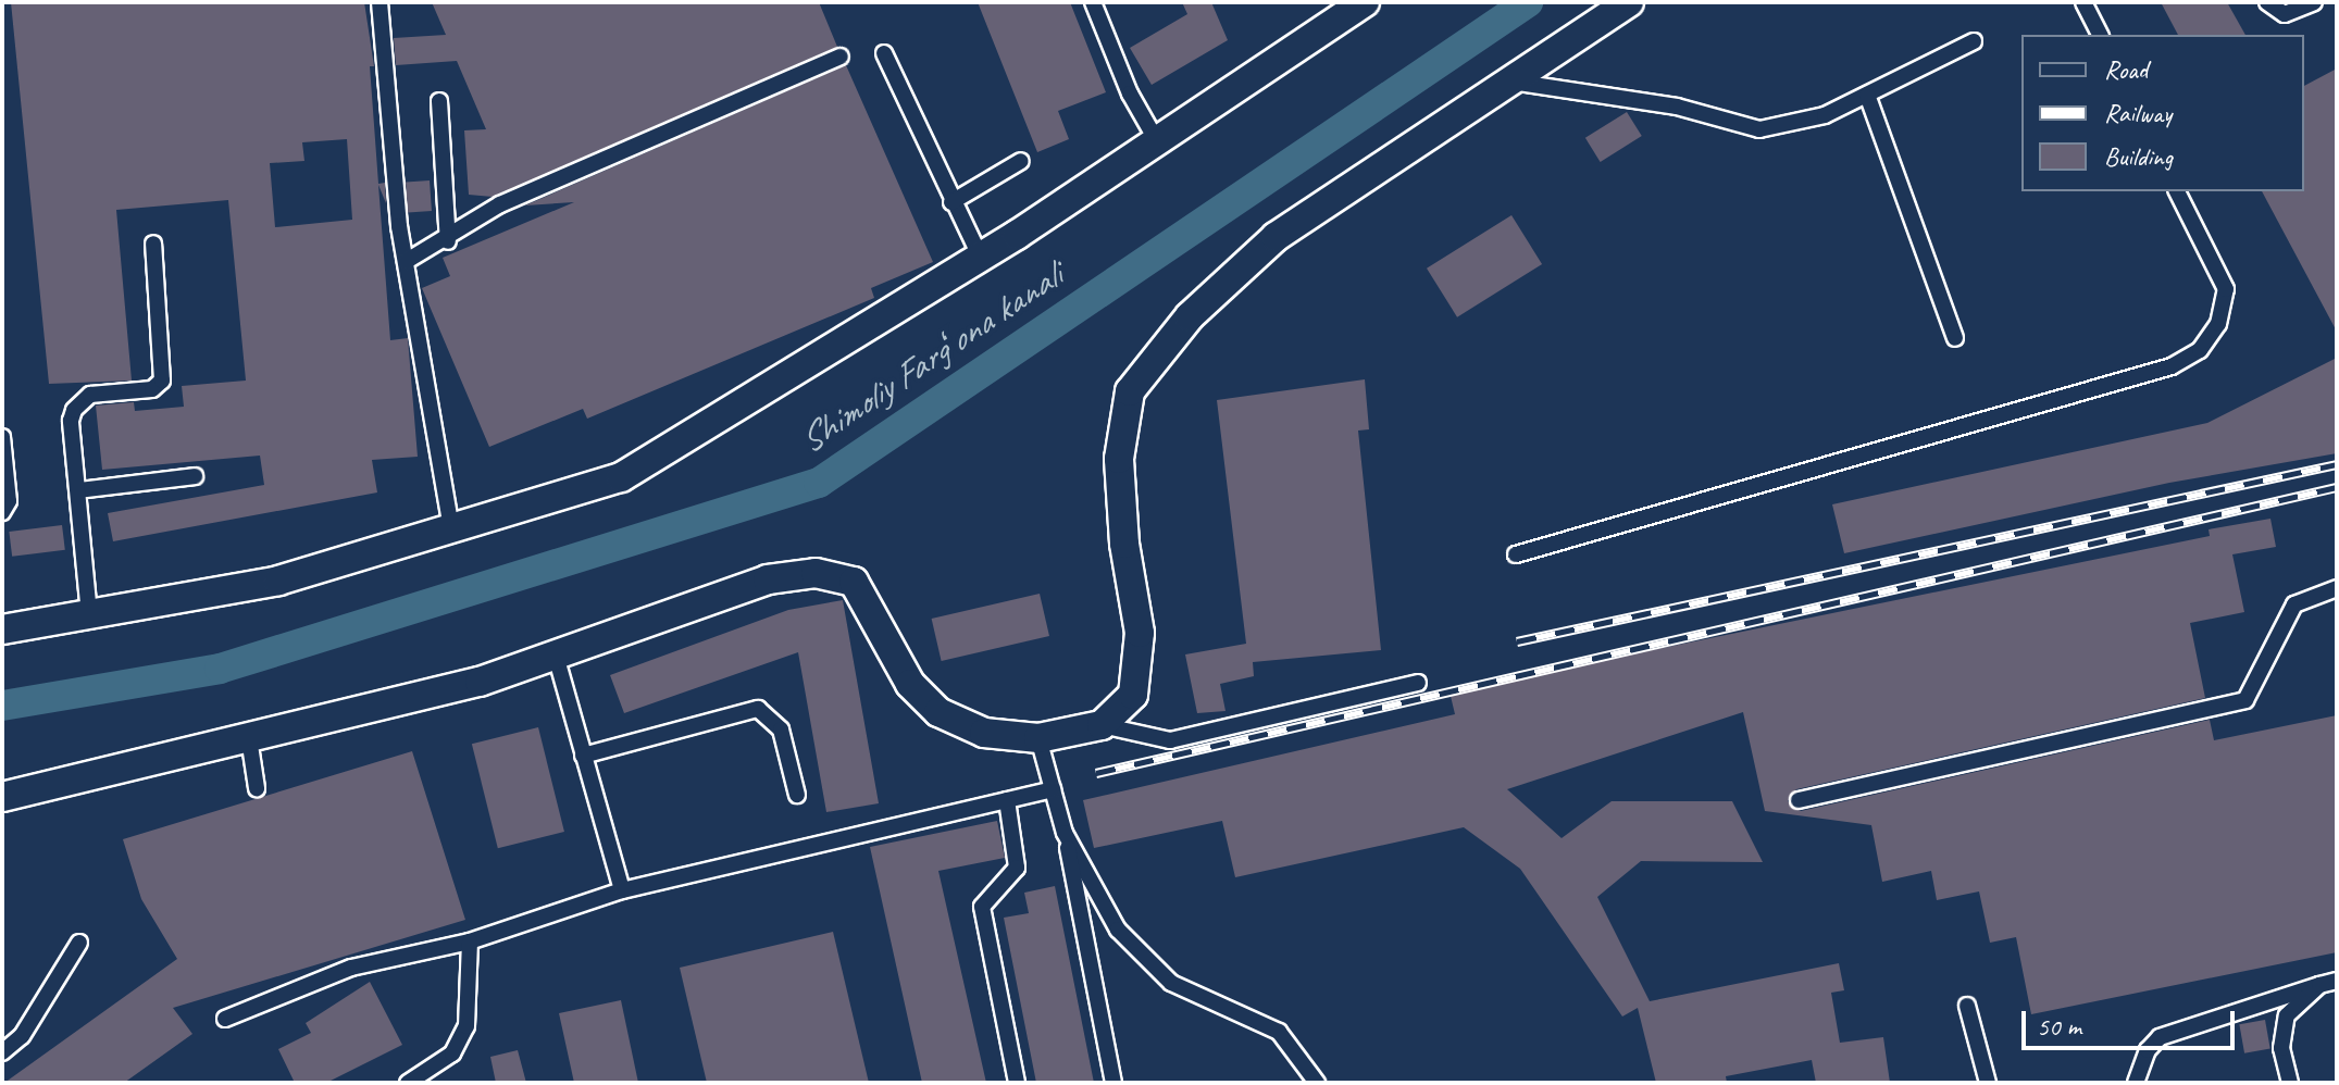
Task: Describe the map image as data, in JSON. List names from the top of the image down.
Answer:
{
  "water": ["Shimoliy Fargʻona kanali"],
  "legend": ["Road", "Railway", "Building"],
  "scale_bar": "50 m"
}
